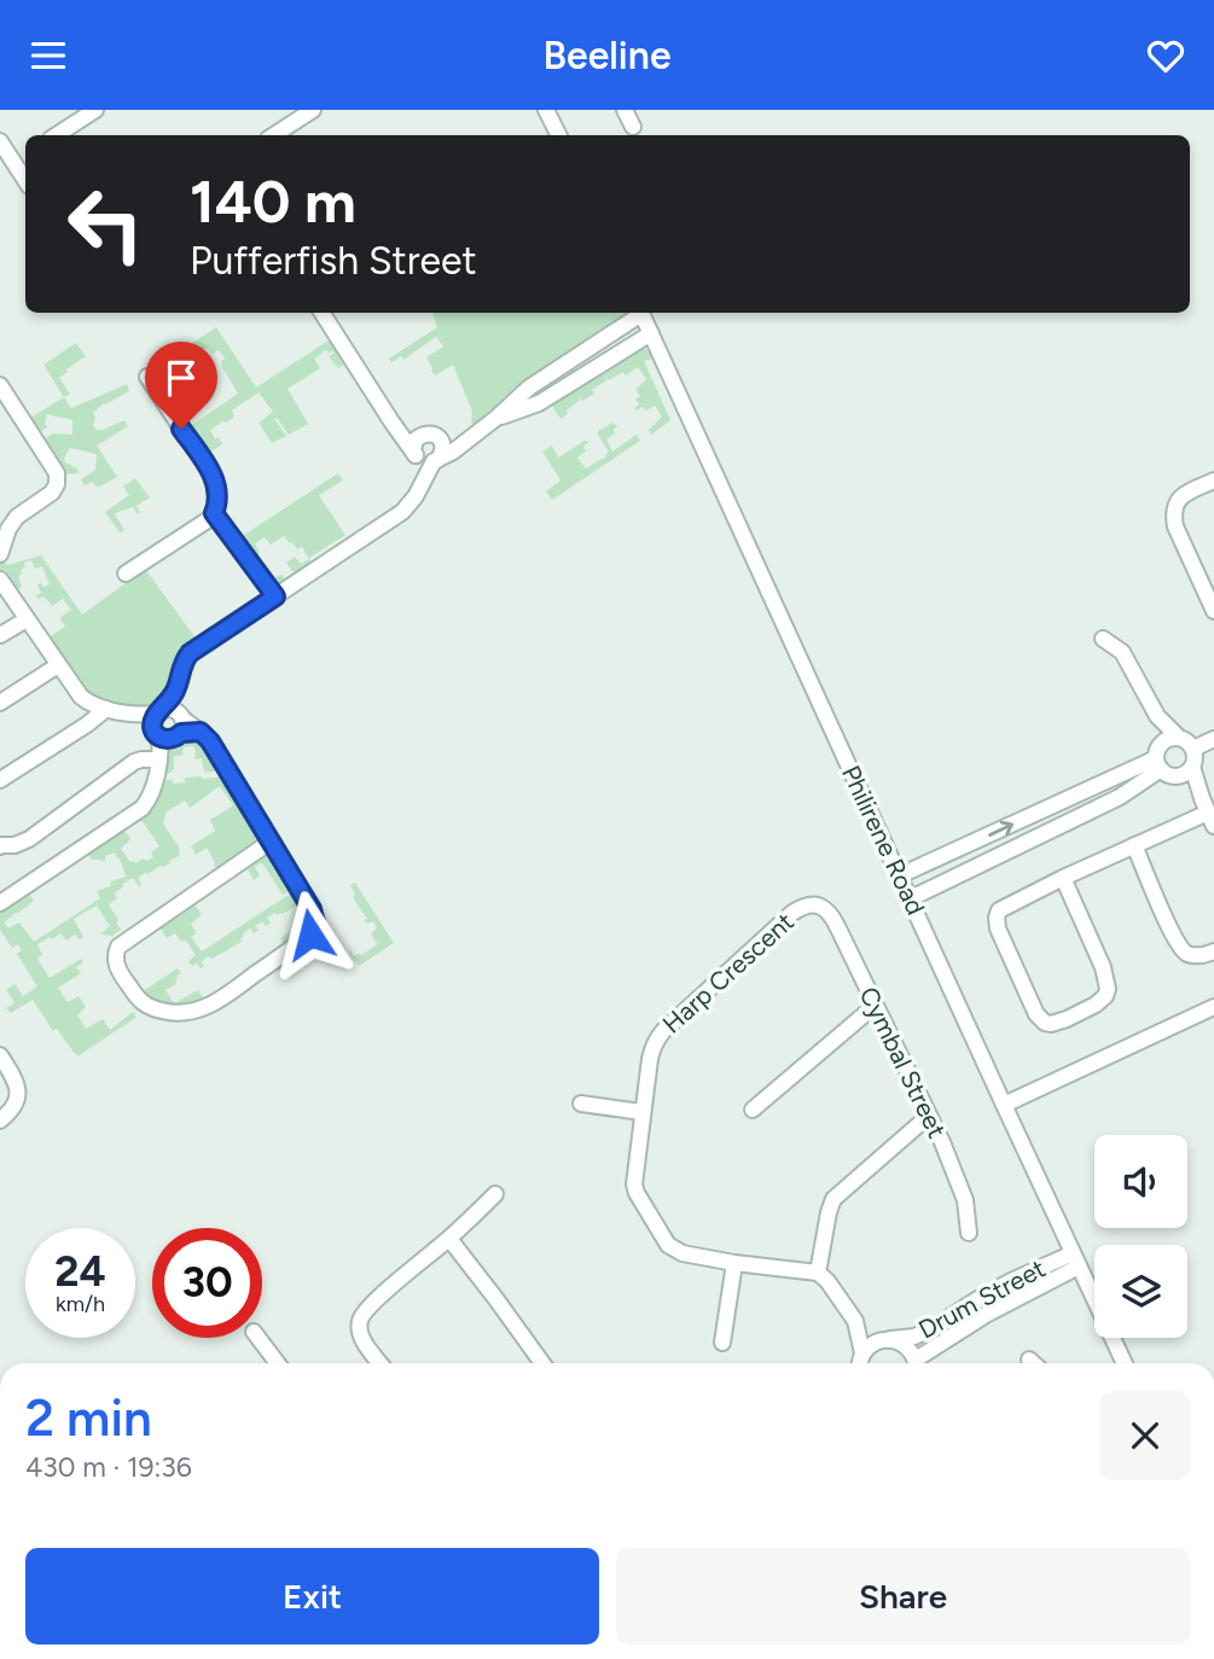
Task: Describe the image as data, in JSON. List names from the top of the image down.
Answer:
{
  "streets": {
    "street": [
      "Philirene Road",
      "Harp Crescent",
      "Cymbal Street",
      "Drum Street"
    ]
  },
  "crossings": [
    ["Philirene Road", "Drum Street"],
    ["Harp Crescent", "Cymbal Street"]
  ],
  "page": {
    "header": "Beeline",
    "turn": ["140 m", "Pufferfish Street"],
    "speed": "24 km/h",
    "limit": "30",
    "heading": ["2 min", "430 m · 19:36"],
    "buttons": ["Exit", "Share"]
  }
}
